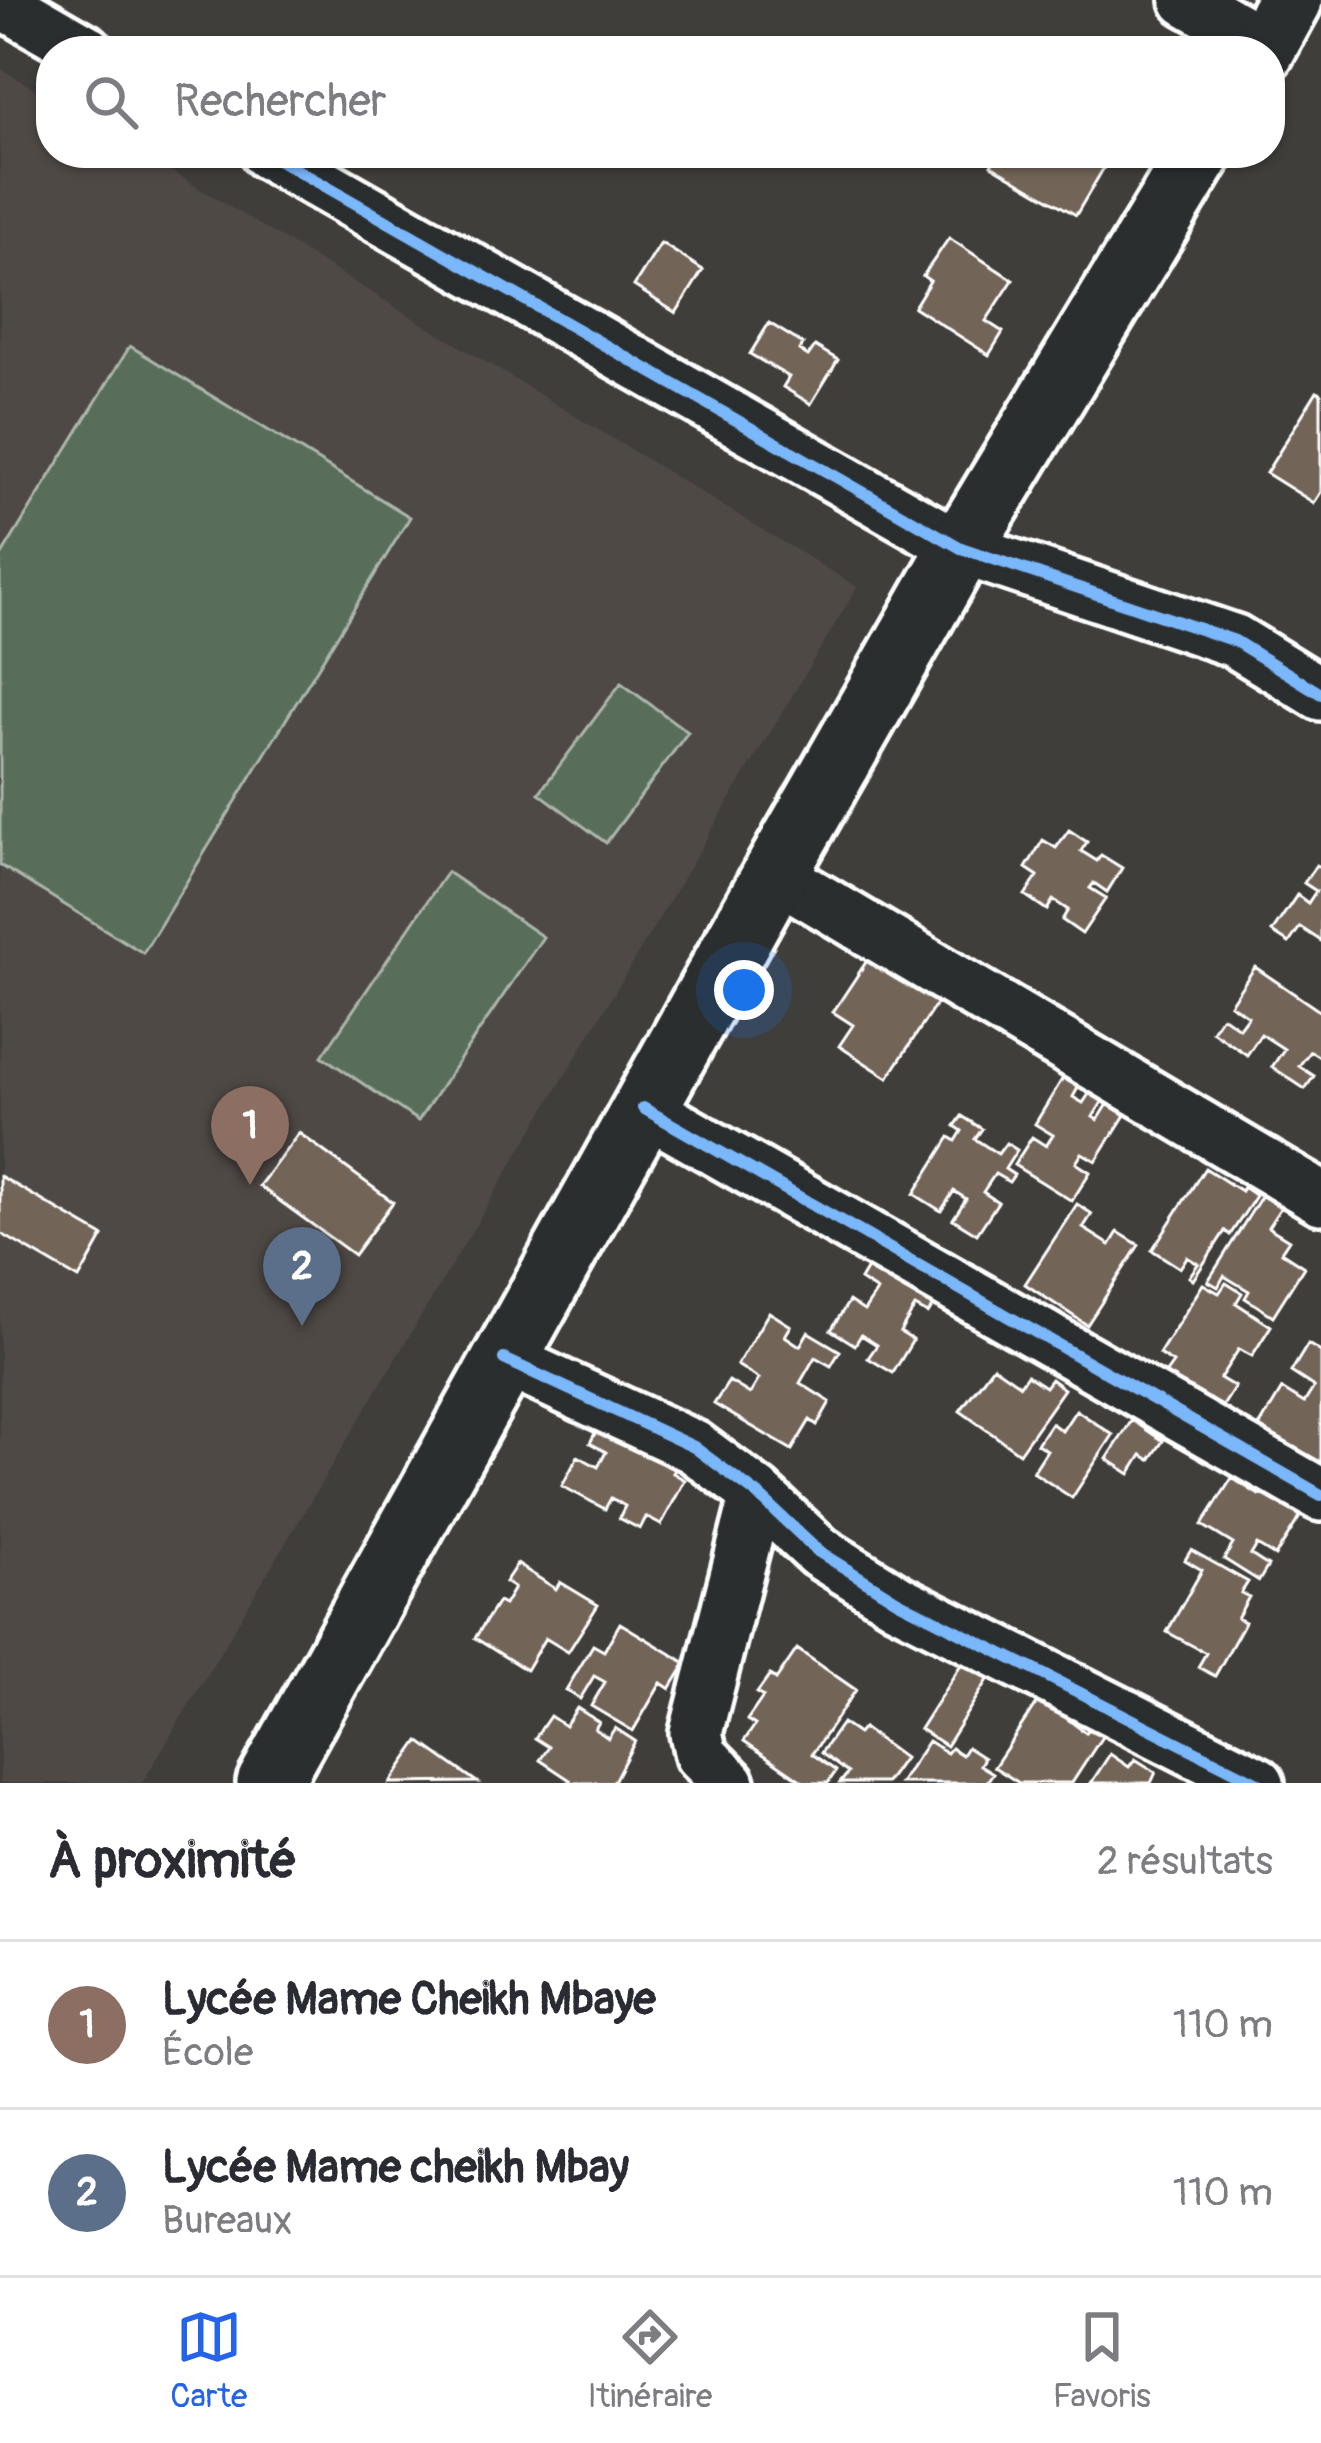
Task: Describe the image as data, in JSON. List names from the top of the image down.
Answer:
{
  "page": {
    "search": "Rechercher",
    "pins": ["1", "2"],
    "heading": ["À proximité", "2 résultats"],
    "list": [
      {
        "mark": "1",
        "name": "Lycée Mame Cheikh Mbaye",
        "note": "École",
        "value": "110 m"
      },
      {
        "mark": "2",
        "name": "Lycée Mame cheikh Mbay",
        "note": "Bureaux",
        "value": "110 m"
      }
    ],
    "nav": ["Carte", "Itinéraire", "Favoris"]
  }
}
